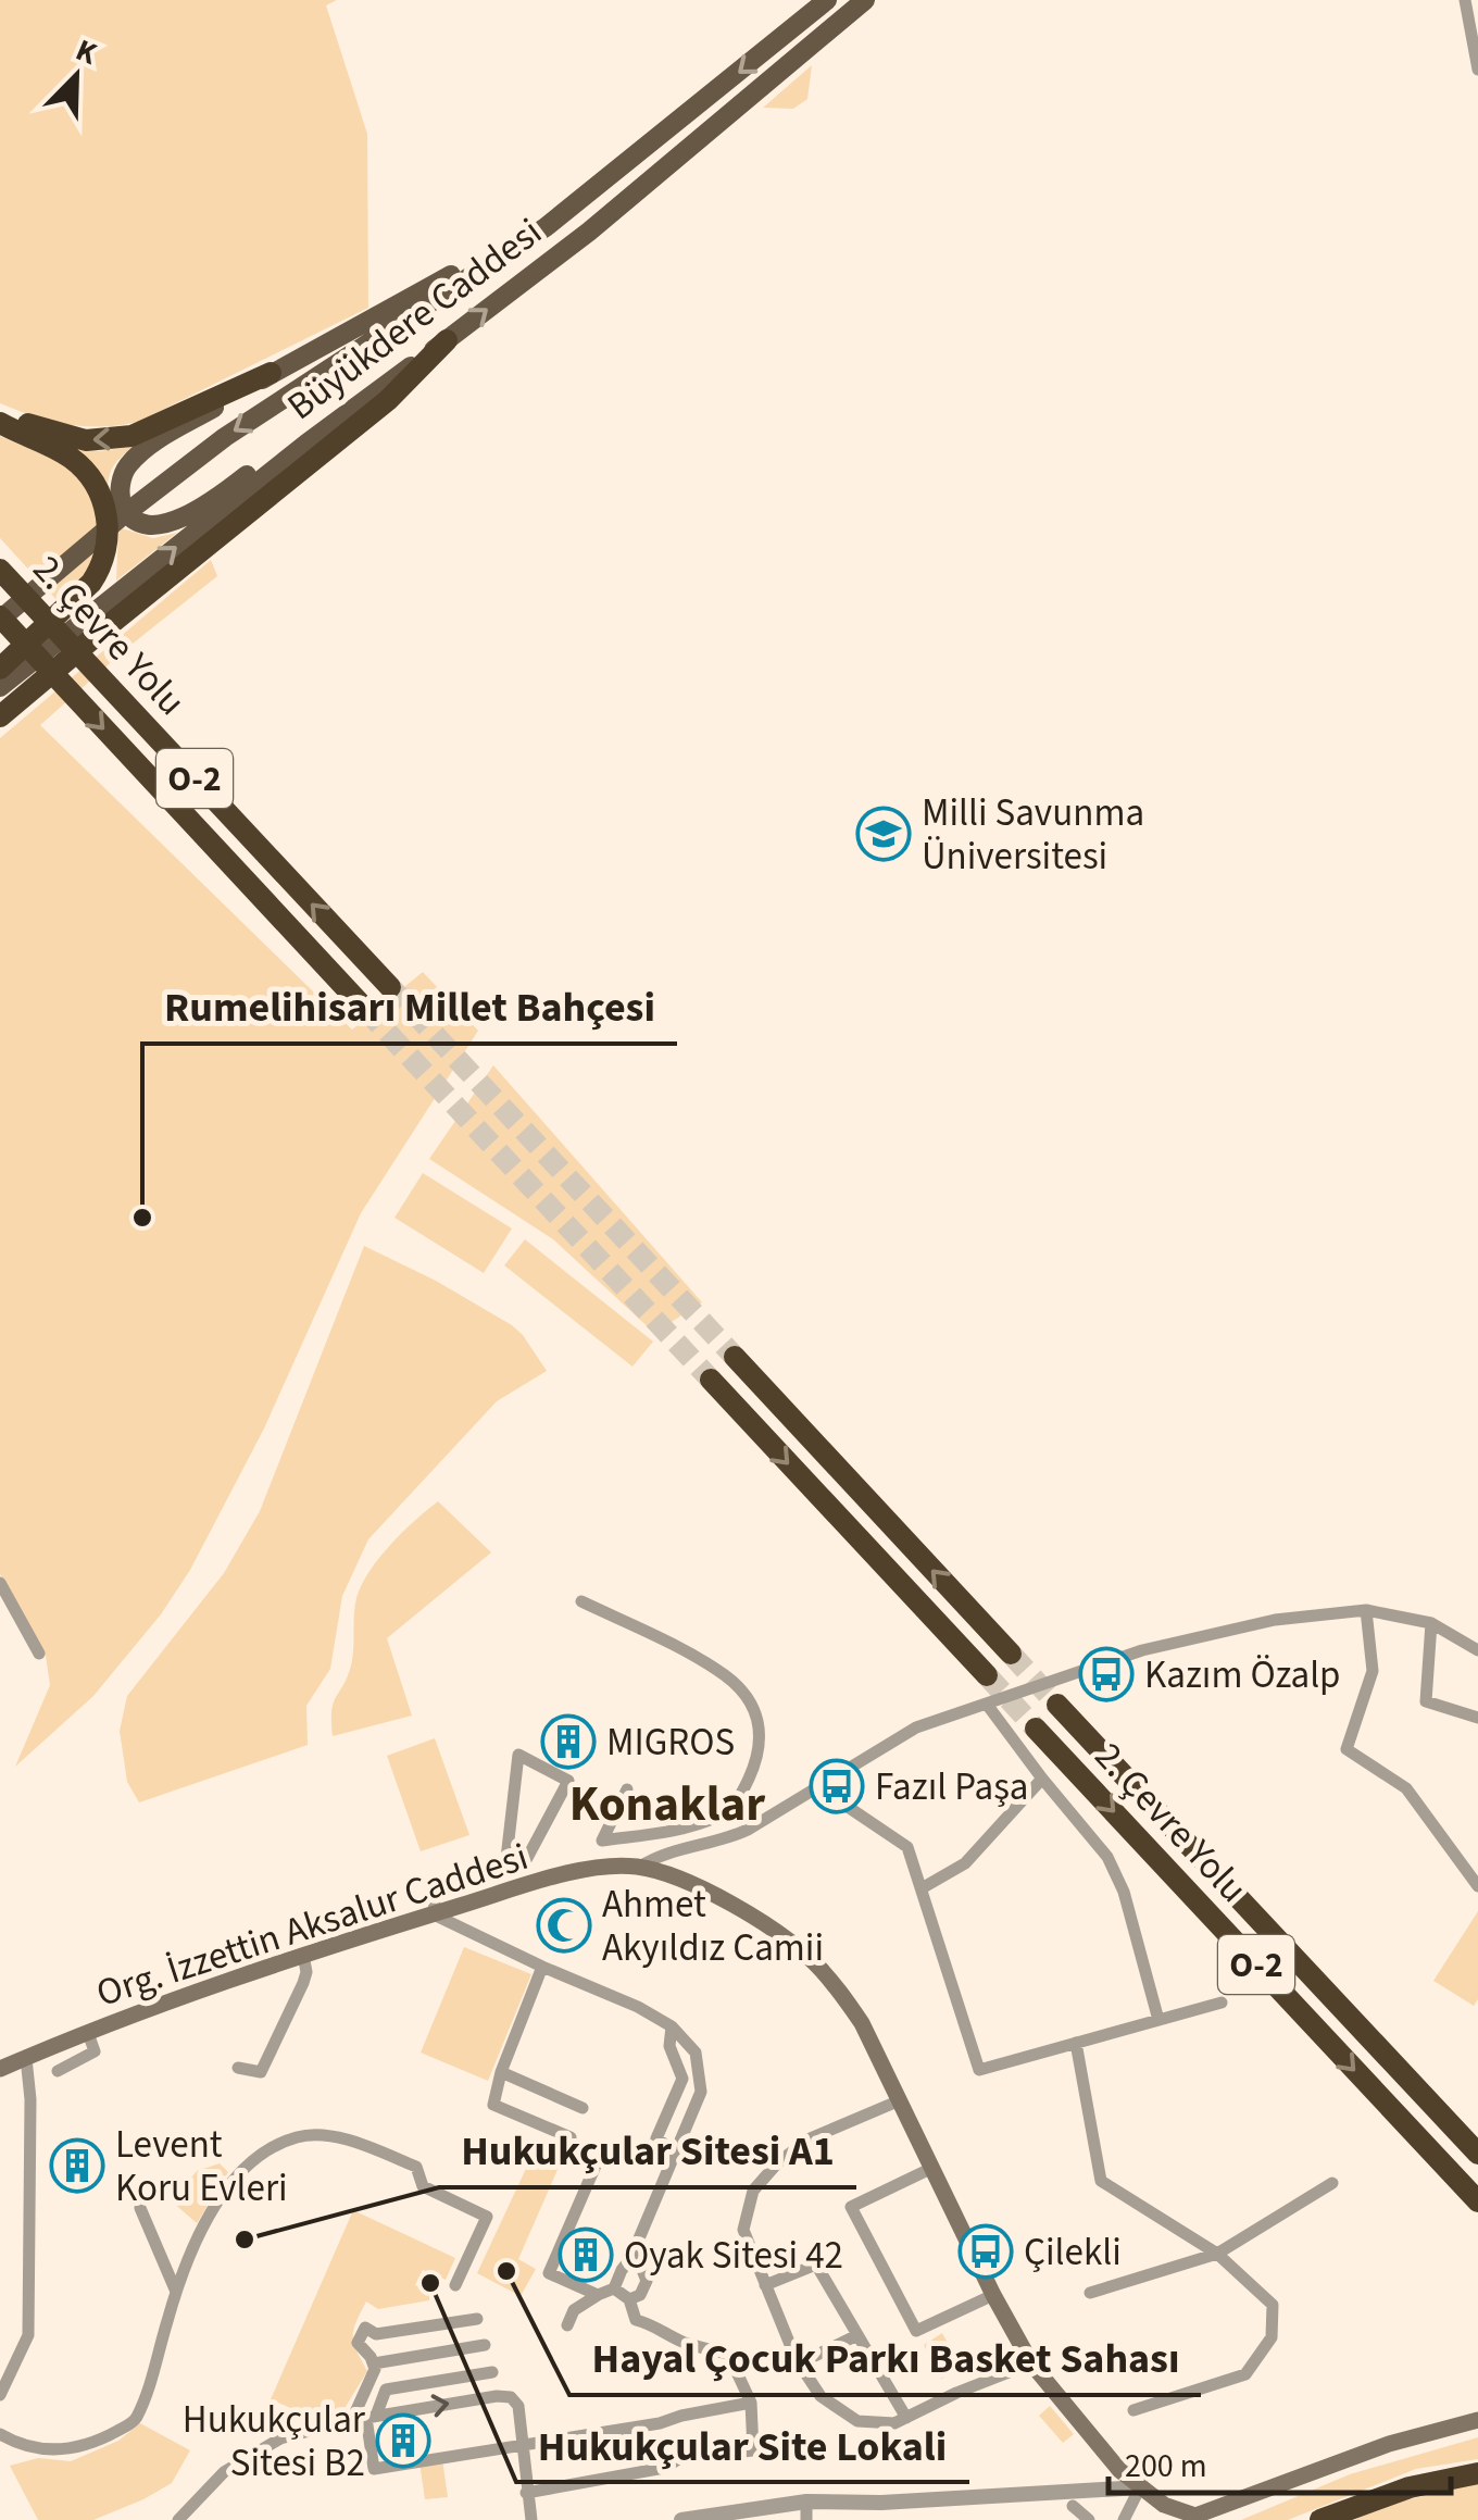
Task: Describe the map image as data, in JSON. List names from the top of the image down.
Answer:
{
  "streets": {
    "highway": ["2. Çevre Yolu", "O-2"],
    "main road": ["Büyükdere Caddesi", "Org. İzzettin Aksalur Caddesi"]
  },
  "crossings": [
    ["Büyükdere Caddesi", "2. Çevre Yolu"]
  ],
  "districts": ["Konaklar"],
  "places": {
    "school or university": ["Milli Savunma Üniversitesi"],
    "other": [
      "Rumelihisarı Millet Bahçesi",
      "Hukukçular Sitesi A1",
      "Hayal Çocuk Parkı Basket Sahası",
      "Hukukçular Site Lokali"
    ],
    "bus stop": ["Kazım Özalp", "Fazıl Paşa", "Çilekli"],
    "building": [
      "MIGROS",
      "Levent Koru Evleri",
      "Oyak Sitesi 42",
      "Hukukçular Sitesi B2"
    ],
    "mosque": ["Ahmet Akyıldız Camii"]
  },
  "scale_bar": "200 m",
  "north": "top right"
}
